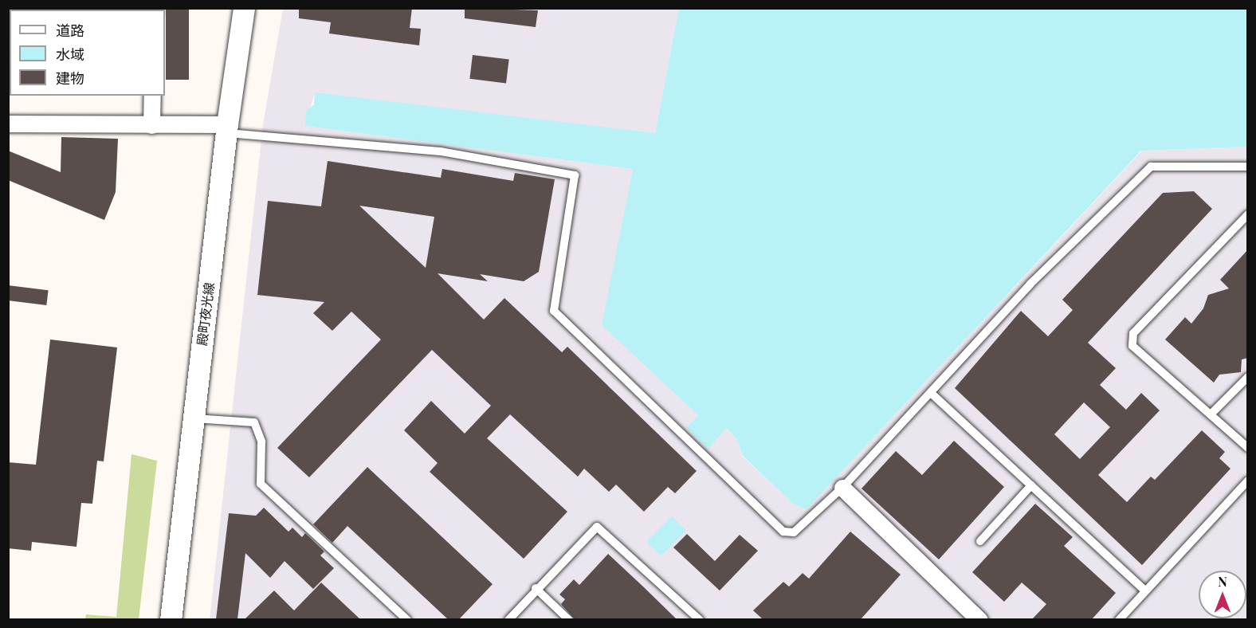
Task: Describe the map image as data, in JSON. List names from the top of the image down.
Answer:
{
  "streets": {
    "street": ["殿町夜光線"]
  },
  "legend": ["道路", "水域", "建物"],
  "north": "top"
}
